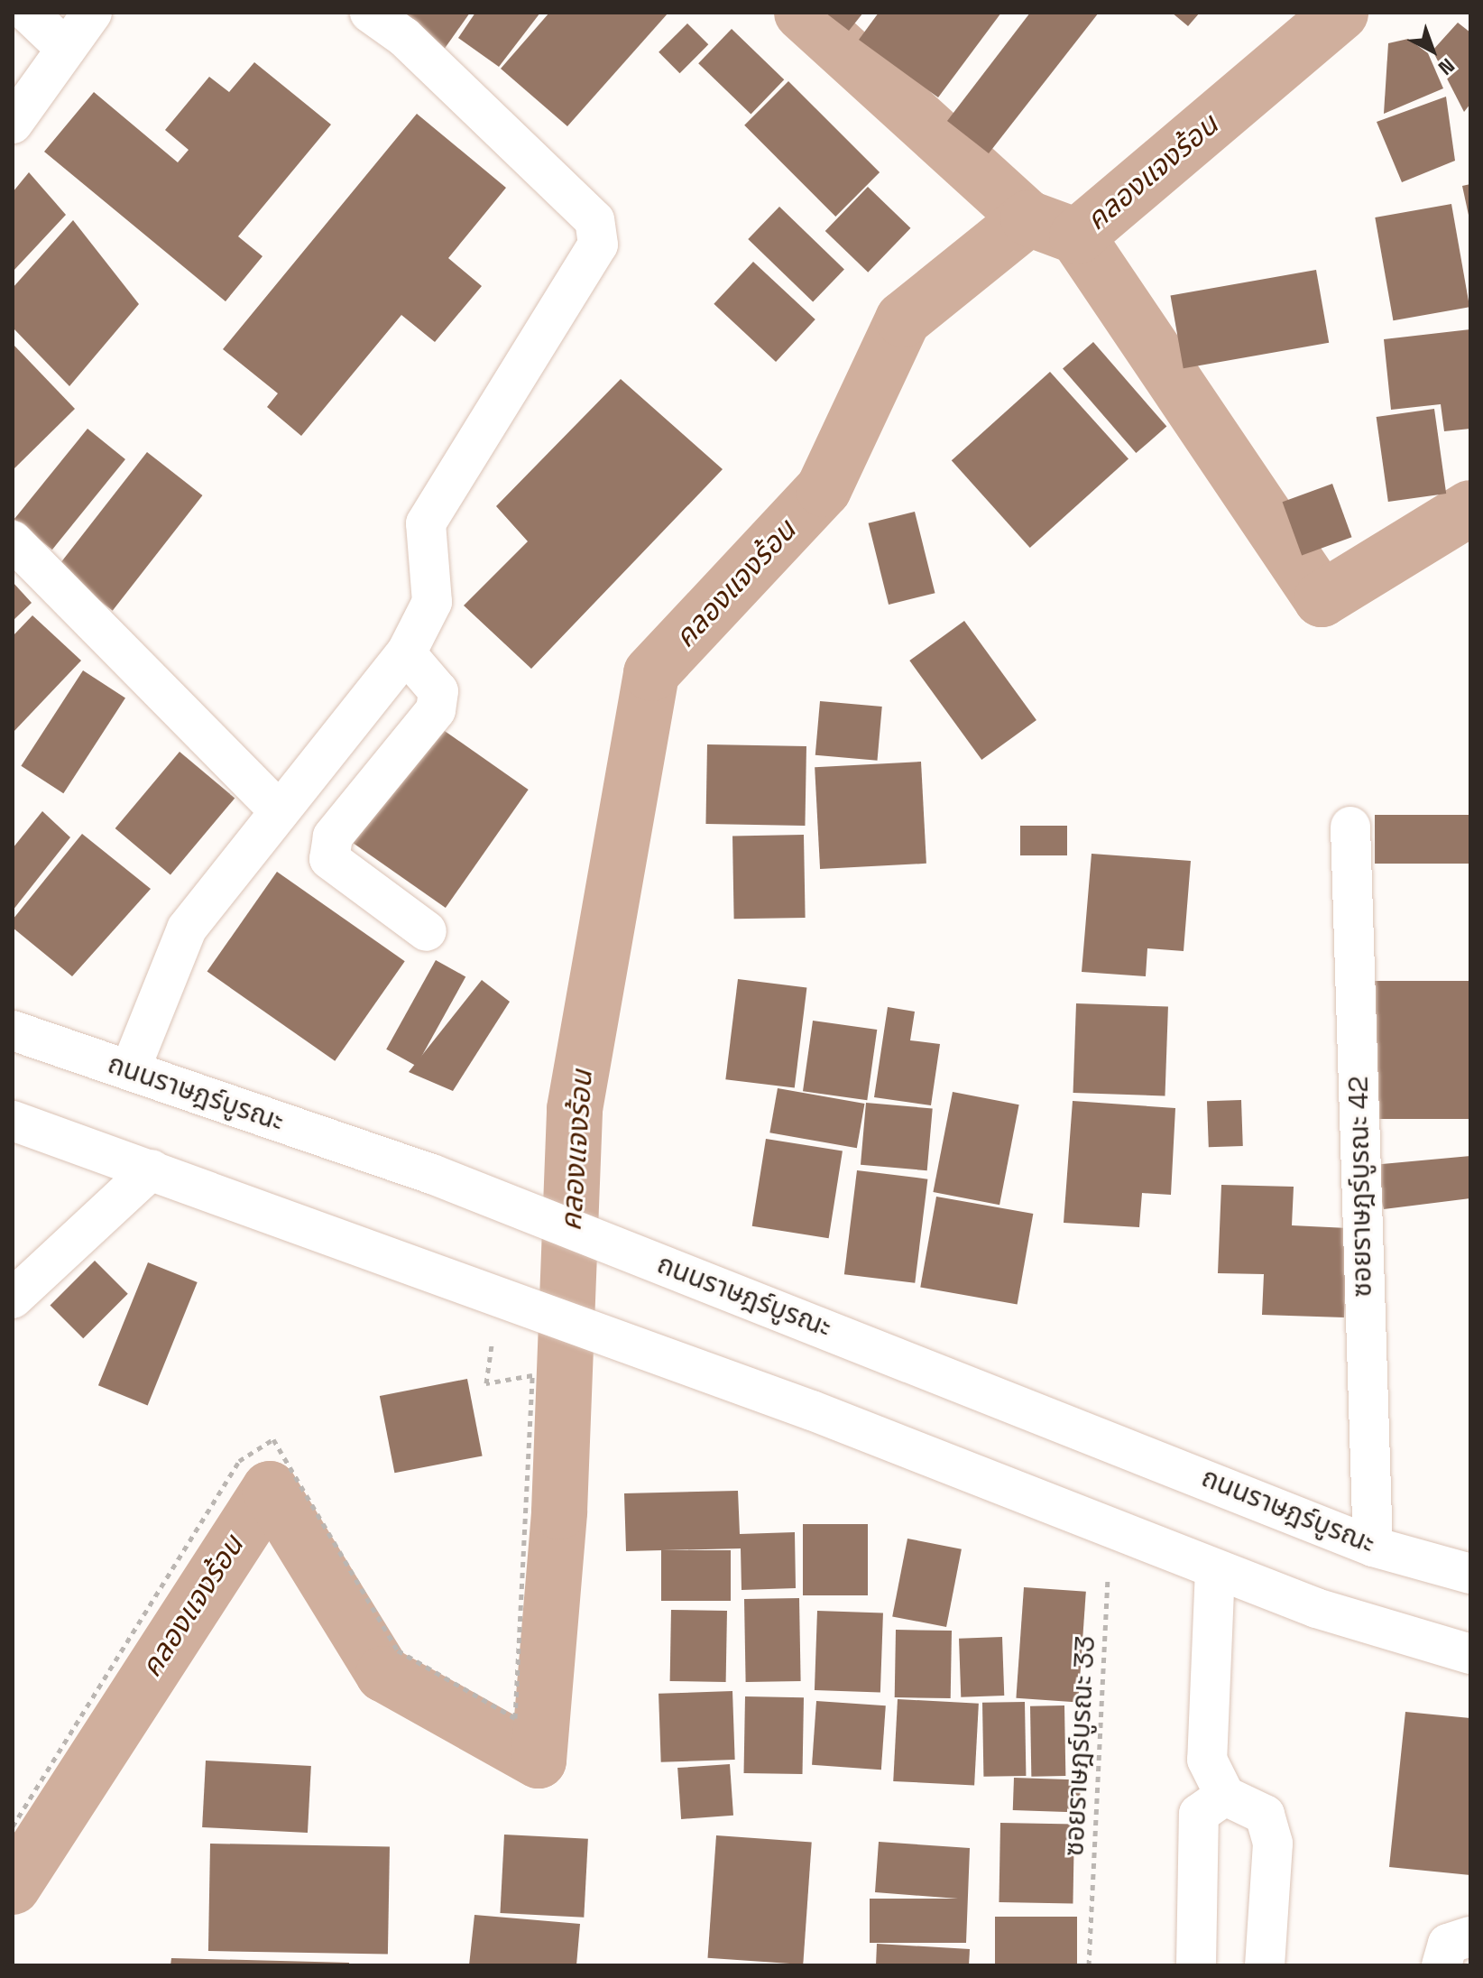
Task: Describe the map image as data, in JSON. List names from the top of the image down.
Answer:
{
  "streets": {
    "street": ["ถนนราษฎร์บูรณะ", "ซอยราษฎร์บูรณะ 42"],
    "path": ["ซอยราษฎร์บูรณะ 33"]
  },
  "crossings": [
    ["ถนนราษฎร์บูรณะ", "ซอยราษฎร์บูรณะ 42"]
  ],
  "water": ["คลองแจงร้อน"],
  "north": "bottom right"
}
